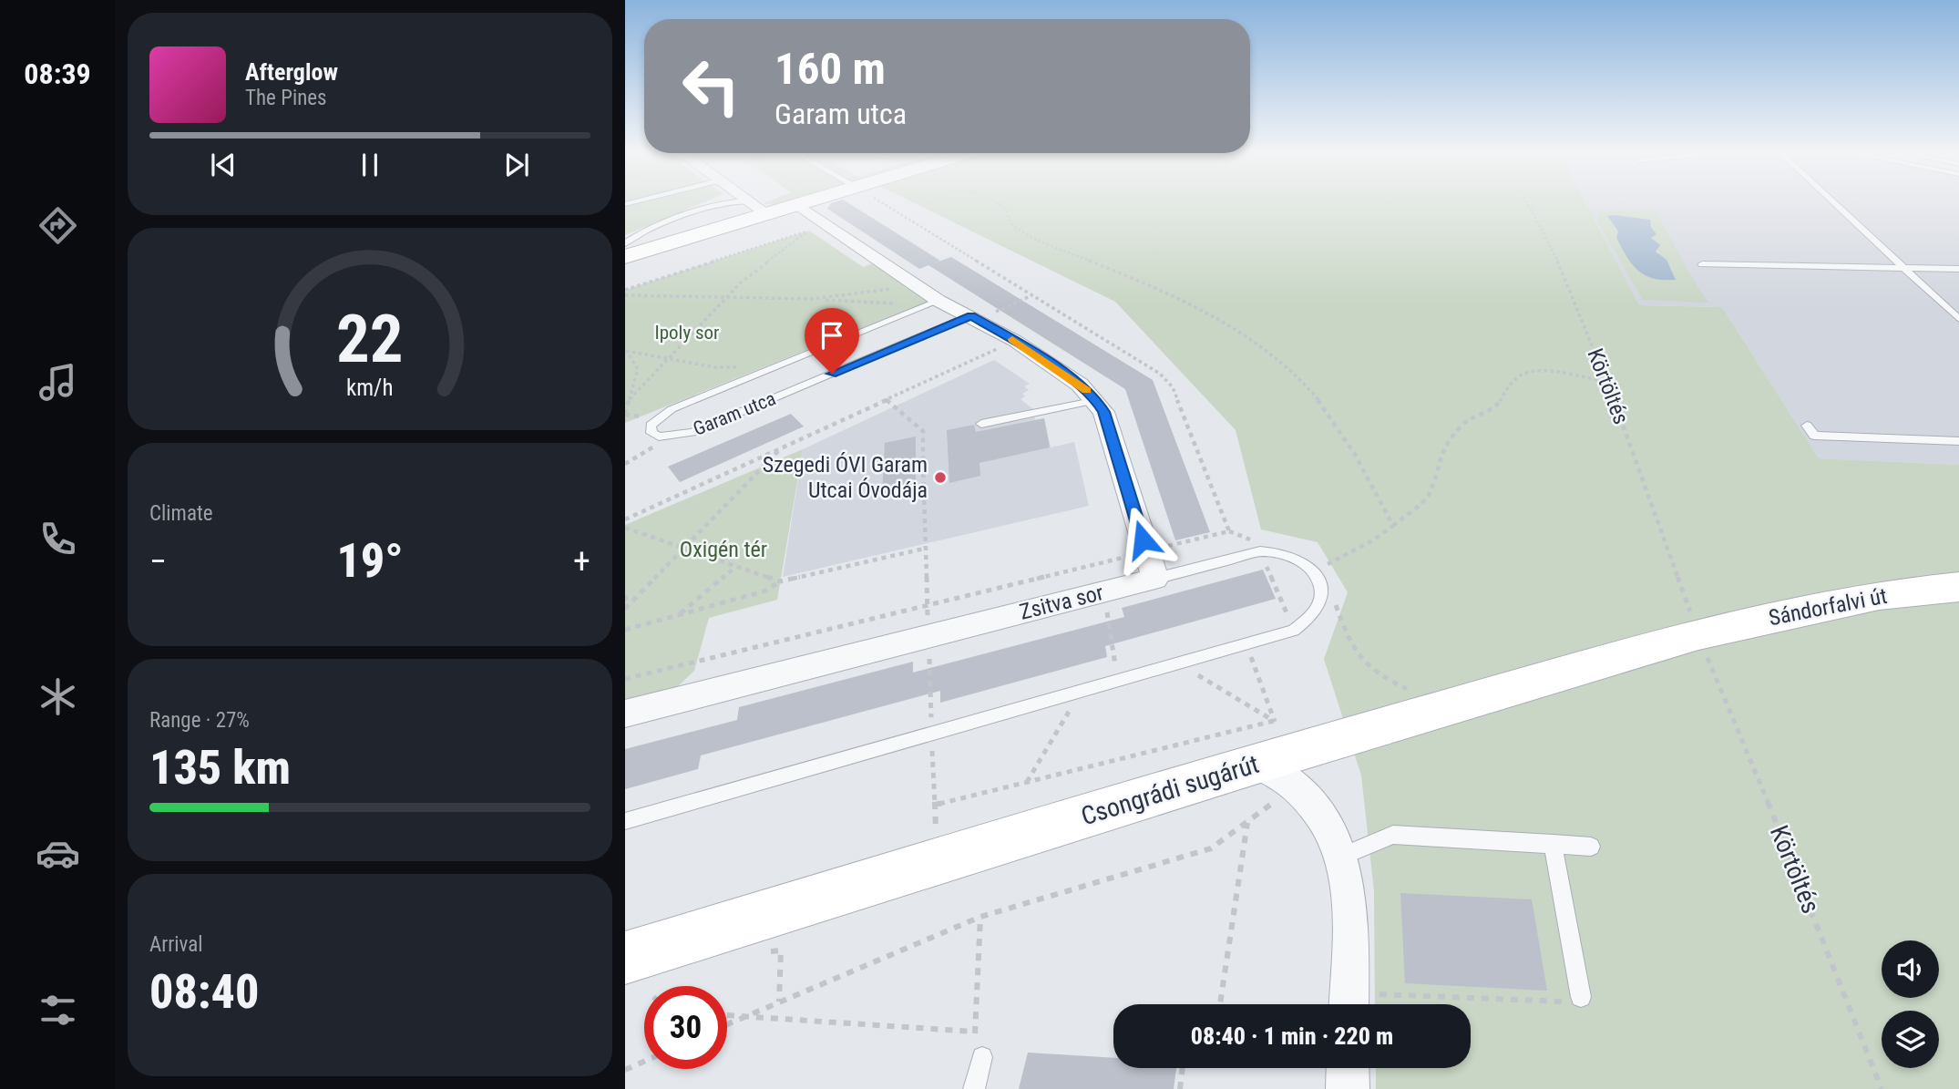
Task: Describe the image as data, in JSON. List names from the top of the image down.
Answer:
{
  "streets": {
    "main road": ["Sándorfalvi út", "Csongrádi sugárút"],
    "street": ["Zsitva sor"],
    "lane": ["Garam utca"],
    "path": ["Körtöltés"]
  },
  "crossings": [
    ["Körtöltés", "Sándorfalvi út"],
    ["Körtöltés", "Csongrádi sugárút"],
    ["Sándorfalvi út", "Csongrádi sugárút"]
  ],
  "parks": ["Ipoly sor", "Oxigén tér"],
  "places": ["Szegedi ÓVI Garam Utcai Óvodája"],
  "page": {
    "tabs": "08:39",
    "turn": ["160 m", "Garam utca"],
    "song": ["Afterglow", "The Pines"],
    "tile": [
      "Climate",
      ["Range · 27%", "135 km"],
      ["Arrival", "08:40"]
    ],
    "heat": ["−", "19°", "+"],
    "limit": "30",
    "trip": "08:40 · 1 min · 220 m",
    "gauge": ["22", "km/h"]
  }
}
